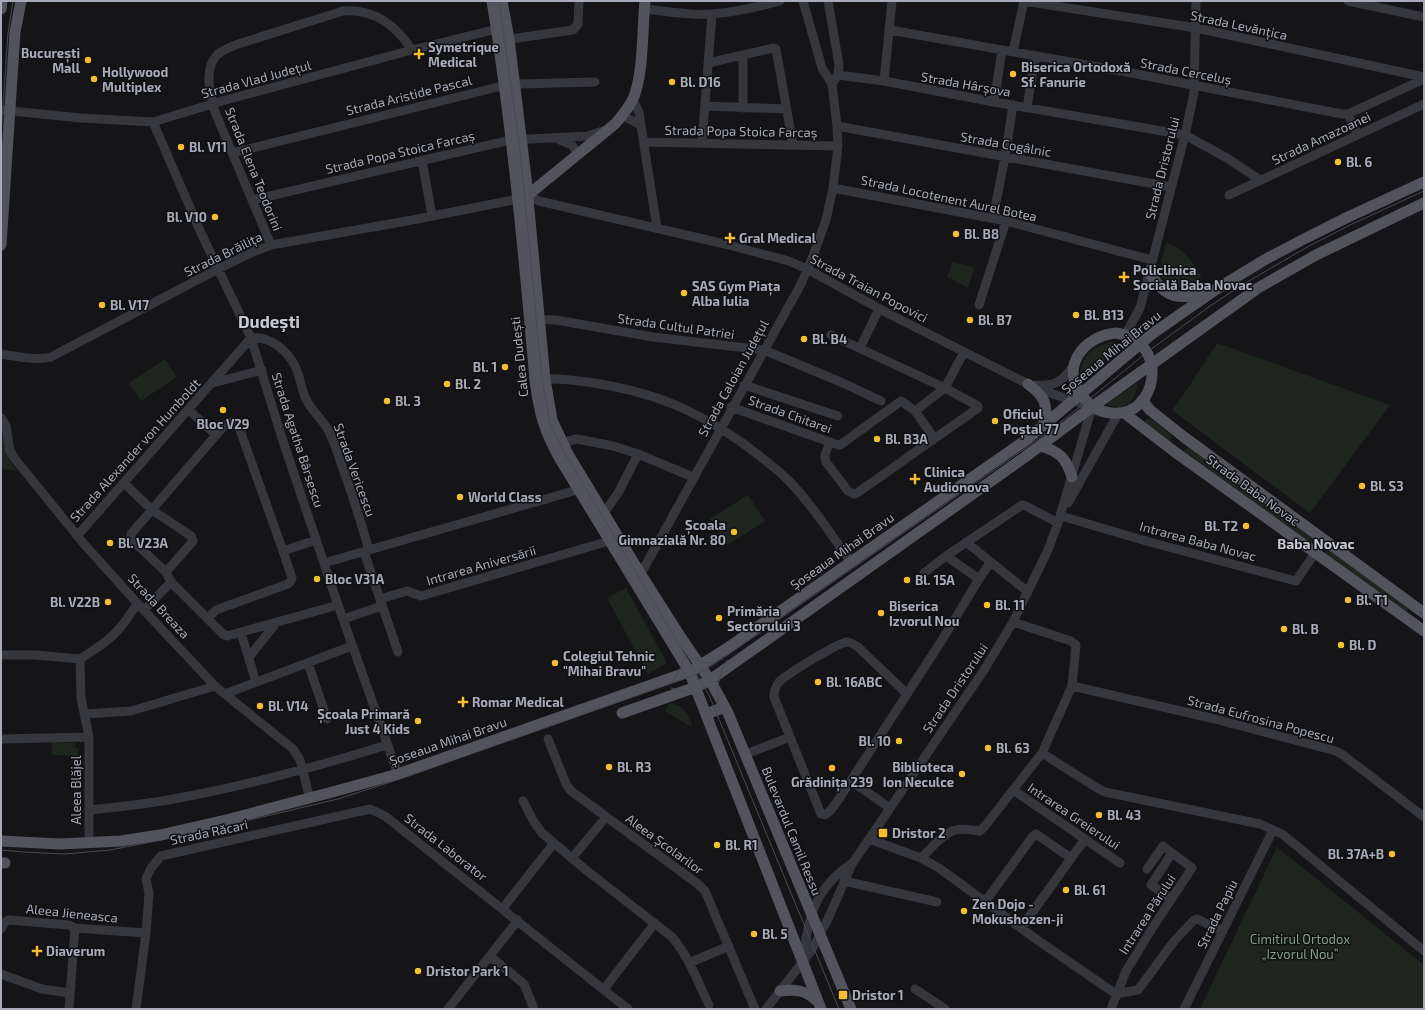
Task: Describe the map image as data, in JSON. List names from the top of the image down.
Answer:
{
  "streets": {
    "main road": [
      "Șoseaua Mihai Bravu",
      "Calea Dudești",
      "Strada Baba Novac",
      "Bulevardul Camil Ressu"
    ],
    "street": [
      "Strada Levănțica",
      "Strada Cerceluș",
      "Strada Vlad Județul",
      "Strada Hârșova",
      "Strada Aristide Pascal",
      "Strada Popa Stoica Farcaș",
      "Strada Amazoanei",
      "Strada Cogâlnic",
      "Strada Dristorului",
      "Strada Elena Teodorini",
      "Strada Locotenent Aurel Botea",
      "Strada Brăilița",
      "Strada Traian Popovici",
      "Strada Cultul Patriei",
      "Strada Caloian Județul",
      "Strada Chitarei",
      "Strada Agatha Bârsescu",
      "Strada Alexander von Humboldt",
      "Strada Vericescu",
      "Intrarea Baba Novac",
      "Intrarea Aniversării",
      "Strada Breaza",
      "Strada Eufrosina Popescu",
      "Aleea Blăjel",
      "Intrarea Greierului",
      "Strada Răcari",
      "Aleea Școlarilor",
      "Strada Laborator",
      "Aleea Jieneasca",
      "Intrarea Părului",
      "Strada Papiu"
    ]
  },
  "crossings": [
    ["Strada Levănțica", "Strada Cerceluș"],
    ["Strada Levănțica", "Strada Dristorului"],
    ["Strada Cerceluș", "Strada Dristorului"],
    ["Strada Vlad Județul", "Strada Elena Teodorini"],
    ["Strada Vlad Județul", "Calea Dudești"],
    ["Strada Vlad Județul", "Strada Agatha Bârsescu"],
    ["Strada Hârșova", "Strada Dristorului"],
    ["Strada Aristide Pascal", "Strada Elena Teodorini"],
    ["Strada Aristide Pascal", "Calea Dudești"],
    ["Strada Popa Stoica Farcaș", "Strada Elena Teodorini"],
    ["Strada Popa Stoica Farcaș", "Calea Dudești"],
    ["Strada Popa Stoica Farcaș", "Strada Caloian Județul"],
    ["Strada Cogâlnic", "Strada Dristorului"],
    ["Strada Cogâlnic", "Strada Caloian Județul"],
    ["Strada Dristorului", "Strada Locotenent Aurel Botea"],
    ["Strada Dristorului", "Strada Baba Novac"],
    ["Strada Dristorului", "Intrarea Baba Novac"],
    ["Strada Dristorului", "Bulevardul Camil Ressu"],
    ["Strada Elena Teodorini", "Strada Brăilița"],
    ["Strada Locotenent Aurel Botea", "Strada Caloian Județul"],
    ["Strada Brăilița", "Strada Traian Popovici"],
    ["Strada Brăilița", "Calea Dudești"],
    ["Strada Brăilița", "Strada Agatha Bârsescu"],
    ["Strada Traian Popovici", "Șoseaua Mihai Bravu"],
    ["Strada Traian Popovici", "Calea Dudești"],
    ["Strada Traian Popovici", "Strada Caloian Județul"],
    ["Strada Cultul Patriei", "Calea Dudești"],
    ["Strada Cultul Patriei", "Strada Caloian Județul"],
    ["Șoseaua Mihai Bravu", "Calea Dudești"],
    ["Șoseaua Mihai Bravu", "Strada Agatha Bârsescu"],
    ["Șoseaua Mihai Bravu", "Strada Breaza"],
    ["Șoseaua Mihai Bravu", "Aleea Blăjel"],
    ["Șoseaua Mihai Bravu", "Bulevardul Camil Ressu"],
    ["Calea Dudești", "Strada Caloian Județul"],
    ["Calea Dudești", "Intrarea Aniversării"],
    ["Calea Dudești", "Bulevardul Camil Ressu"],
    ["Strada Caloian Județul", "Strada Chitarei"],
    ["Strada Agatha Bârsescu", "Strada Alexander von Humboldt"],
    ["Strada Agatha Bârsescu", "Strada Vericescu"],
    ["Strada Agatha Bârsescu", "Intrarea Aniversării"],
    ["Strada Alexander von Humboldt", "Strada Vericescu"],
    ["Strada Alexander von Humboldt", "Strada Breaza"],
    ["Strada Vericescu", "Intrarea Aniversării"],
    ["Strada Baba Novac", "Intrarea Baba Novac"],
    ["Strada Răcari", "Strada Laborator"],
    ["Strada Răcari", "Aleea Jieneasca"]
  ],
  "districts": ["Dudeşti", "Baba Novac"],
  "parks": ["Cimitirul Ortodox „Izvorul Nou”"],
  "places": {
    "health": [
      "Symetrique Medical",
      "Gral Medical",
      "Policlinica Socială Baba Novac",
      "Clinica Audionova",
      "Romar Medical",
      "Diaverum"
    ],
    "other": [
      "București Mall",
      "Biserica Ortodoxă Sf. Fanurie",
      "Hollywood Multiplex",
      "Bl. D16",
      "Bl. V11",
      "Bl. 6",
      "Bl. V10",
      "Bl. B8",
      "SAS Gym Piața Alba Iulia",
      "Bl. V17",
      "Bl. B13",
      "Bl. B7",
      "Bl. B4",
      "Bl. 1",
      "Bl. 2",
      "Bl. 3",
      "Bloc V29",
      "Oficiul Poștal 77",
      "Bl. B3A",
      "Bl. S3",
      "World Class",
      "Bl. T2",
      "Școala Gimnazială Nr. 80",
      "Bl. V23A",
      "Bloc V31A",
      "Bl. 15A",
      "Bl. T1",
      "Bl. V22B",
      "Bl. 11",
      "Biserica Izvorul Nou",
      "Primăria Sectorului 3",
      "Bl. B",
      "Bl. D",
      "Colegiul Tehnic \"Mihai Bravu\"",
      "Bl. 16ABC",
      "Bl. V14",
      "Școala Primară Just 4 Kids",
      "Bl. 10",
      "Bl. 63",
      "Bl. R3",
      "Grădinița 239",
      "Biblioteca Ion Neculce",
      "Bl. 43",
      "Bl. R1",
      "Bl. 37A+B",
      "Bl. 61",
      "Zen Dojo - Mokushozen-ji",
      "Bl. 5",
      "Dristor Park 1"
    ],
    "transit": ["Dristor 2", "Dristor 1"]
  }
}
